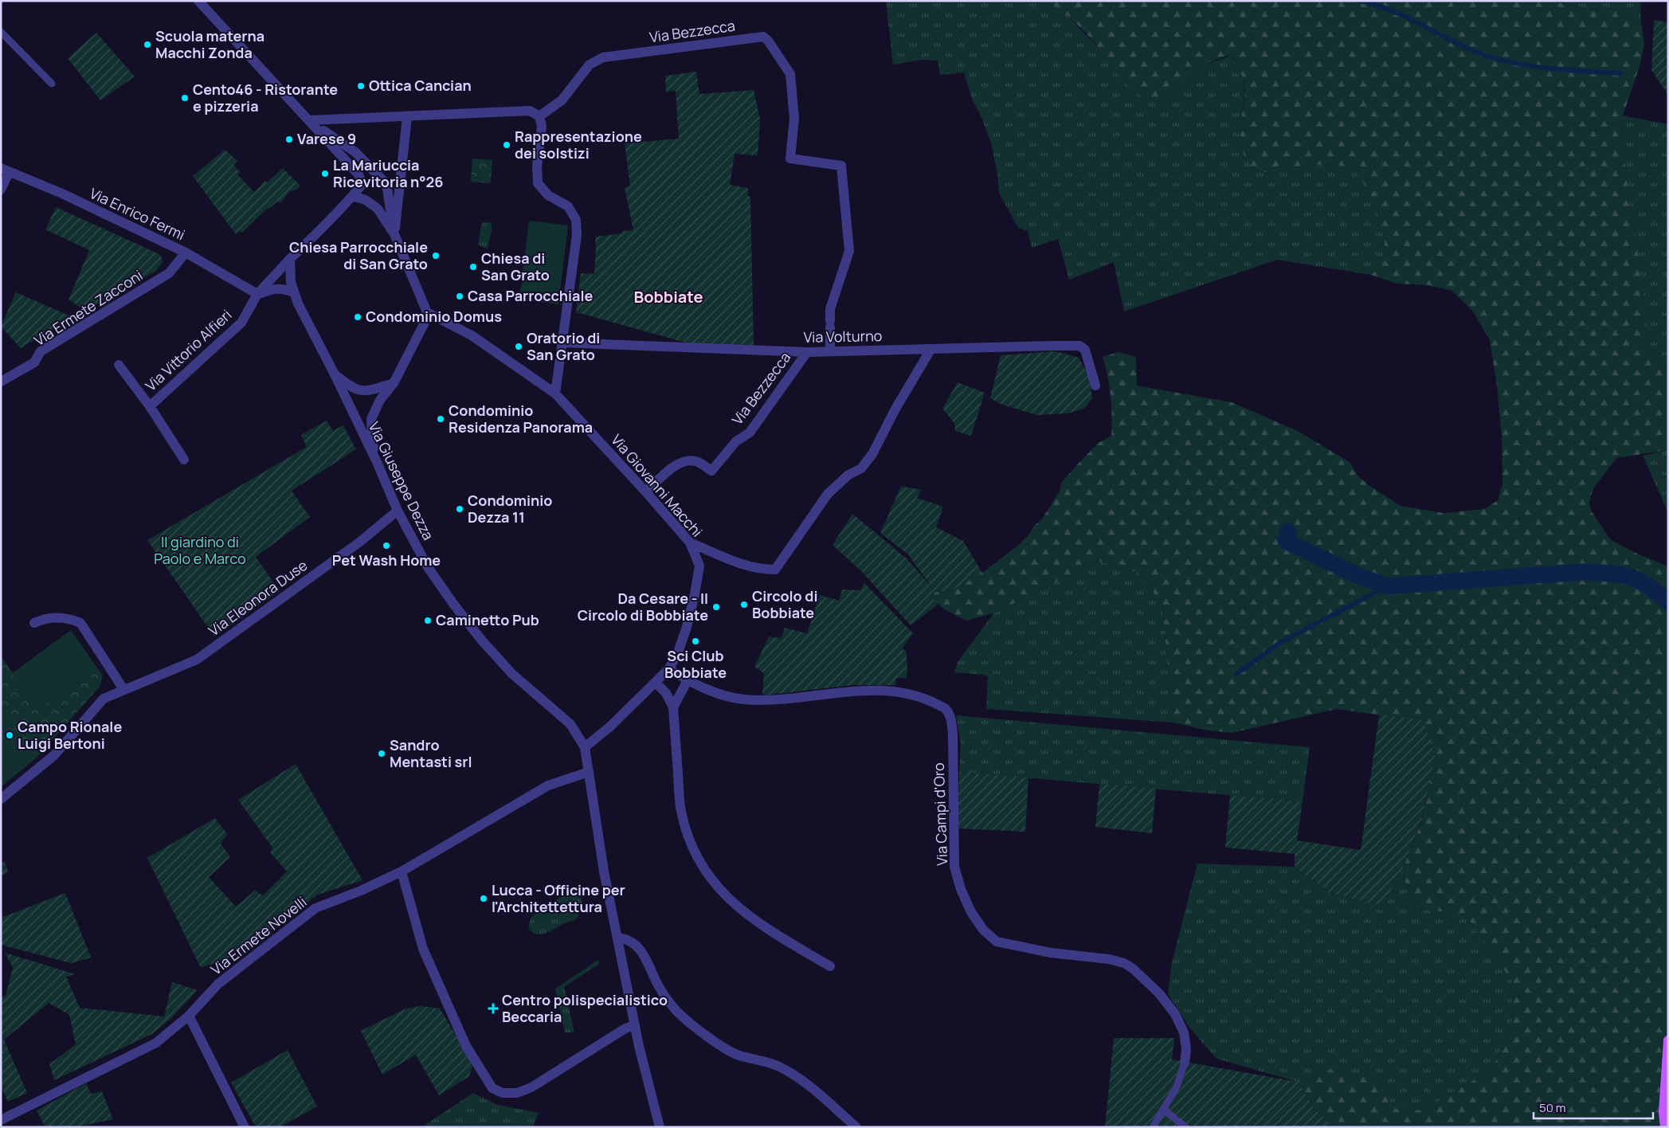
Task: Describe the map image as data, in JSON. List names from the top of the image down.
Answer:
{
  "streets": {
    "street": [
      "Via Bezzecca",
      "Via Enrico Fermi",
      "Via Ermete Zacconi",
      "Via Volturno",
      "Via Vittorio Alfieri",
      "Via Giuseppe Dezza",
      "Via Giovanni Macchi",
      "Via Eleonora Duse",
      "Via Campi d'Oro",
      "Via Ermete Novelli"
    ]
  },
  "crossings": [
    ["Via Bezzecca", "Via Volturno"],
    ["Via Bezzecca", "Via Giovanni Macchi"],
    ["Via Enrico Fermi", "Via Ermete Zacconi"],
    ["Via Enrico Fermi", "Via Vittorio Alfieri"],
    ["Via Vittorio Alfieri", "Via Giuseppe Dezza"],
    ["Via Giuseppe Dezza", "Via Giovanni Macchi"],
    ["Via Giuseppe Dezza", "Via Eleonora Duse"],
    ["Via Giuseppe Dezza", "Via Ermete Novelli"],
    ["Via Giovanni Macchi", "Via Campi d'Oro"]
  ],
  "districts": ["Bobbiate"],
  "parks": ["Il giardino di Paolo e Marco"],
  "places": {
    "other": [
      "Scuola materna Macchi Zonda",
      "Ottica Cancian",
      "Cento46 - Ristorante e pizzeria",
      "Varese 9",
      "Rappresentazione dei solstizi",
      "La Mariuccia Ricevitoria n°26",
      "Chiesa Parrocchiale di San Grato",
      "Chiesa di San Grato",
      "Casa Parrocchiale",
      "Condominio Domus",
      "Oratorio di San Grato",
      "Condominio Residenza Panorama",
      "Condominio Dezza 11",
      "Pet Wash Home",
      "Circolo di Bobbiate",
      "Da Cesare - Il Circolo di Bobbiate",
      "Caminetto Pub",
      "Sci Club Bobbiate",
      "Campo Rionale Luigi Bertoni",
      "Sandro Mentasti srl",
      "Lucca - Officine per l'Architettettura"
    ],
    "health": ["Centro polispecialistico Beccaria"]
  },
  "scale_bar": "50 m"
}
